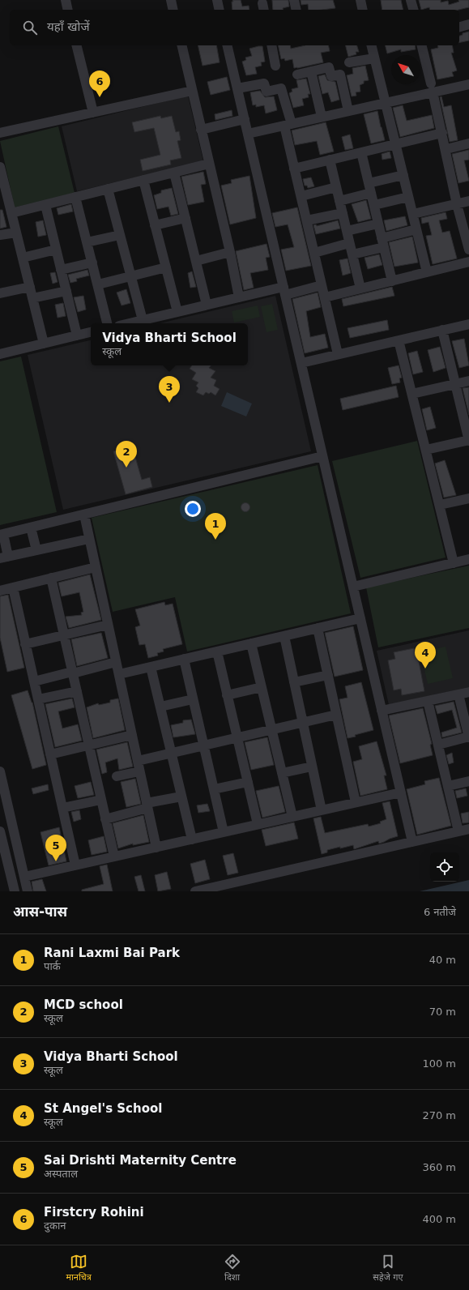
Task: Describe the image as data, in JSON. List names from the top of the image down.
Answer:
{
  "north": "top left",
  "page": {
    "search": "यहाँ खोजें",
    "pins": [
      "6",
      "3",
      "2",
      "1",
      "4",
      "5"
    ],
    "popup": ["Vidya Bharti School", "स्कूल"],
    "heading": ["आस-पास", "6 नतीजे"],
    "list": [
      {
        "mark": "1",
        "name": "Rani Laxmi Bai Park",
        "note": "पार्क",
        "value": "40 m"
      },
      {
        "mark": "2",
        "name": "MCD school",
        "note": "स्कूल",
        "value": "70 m"
      },
      {
        "mark": "3",
        "name": "Vidya Bharti School",
        "note": "स्कूल",
        "value": "100 m"
      },
      {
        "mark": "4",
        "name": "St Angel's School",
        "note": "स्कूल",
        "value": "270 m"
      },
      {
        "mark": "5",
        "name": "Sai Drishti Maternity Centre",
        "note": "अस्पताल",
        "value": "360 m"
      },
      {
        "mark": "6",
        "name": "Firstcry Rohini",
        "note": "दुकान",
        "value": "400 m"
      }
    ],
    "nav": ["मानचित्र", "दिशा", "सहेजे गए"]
  }
}
